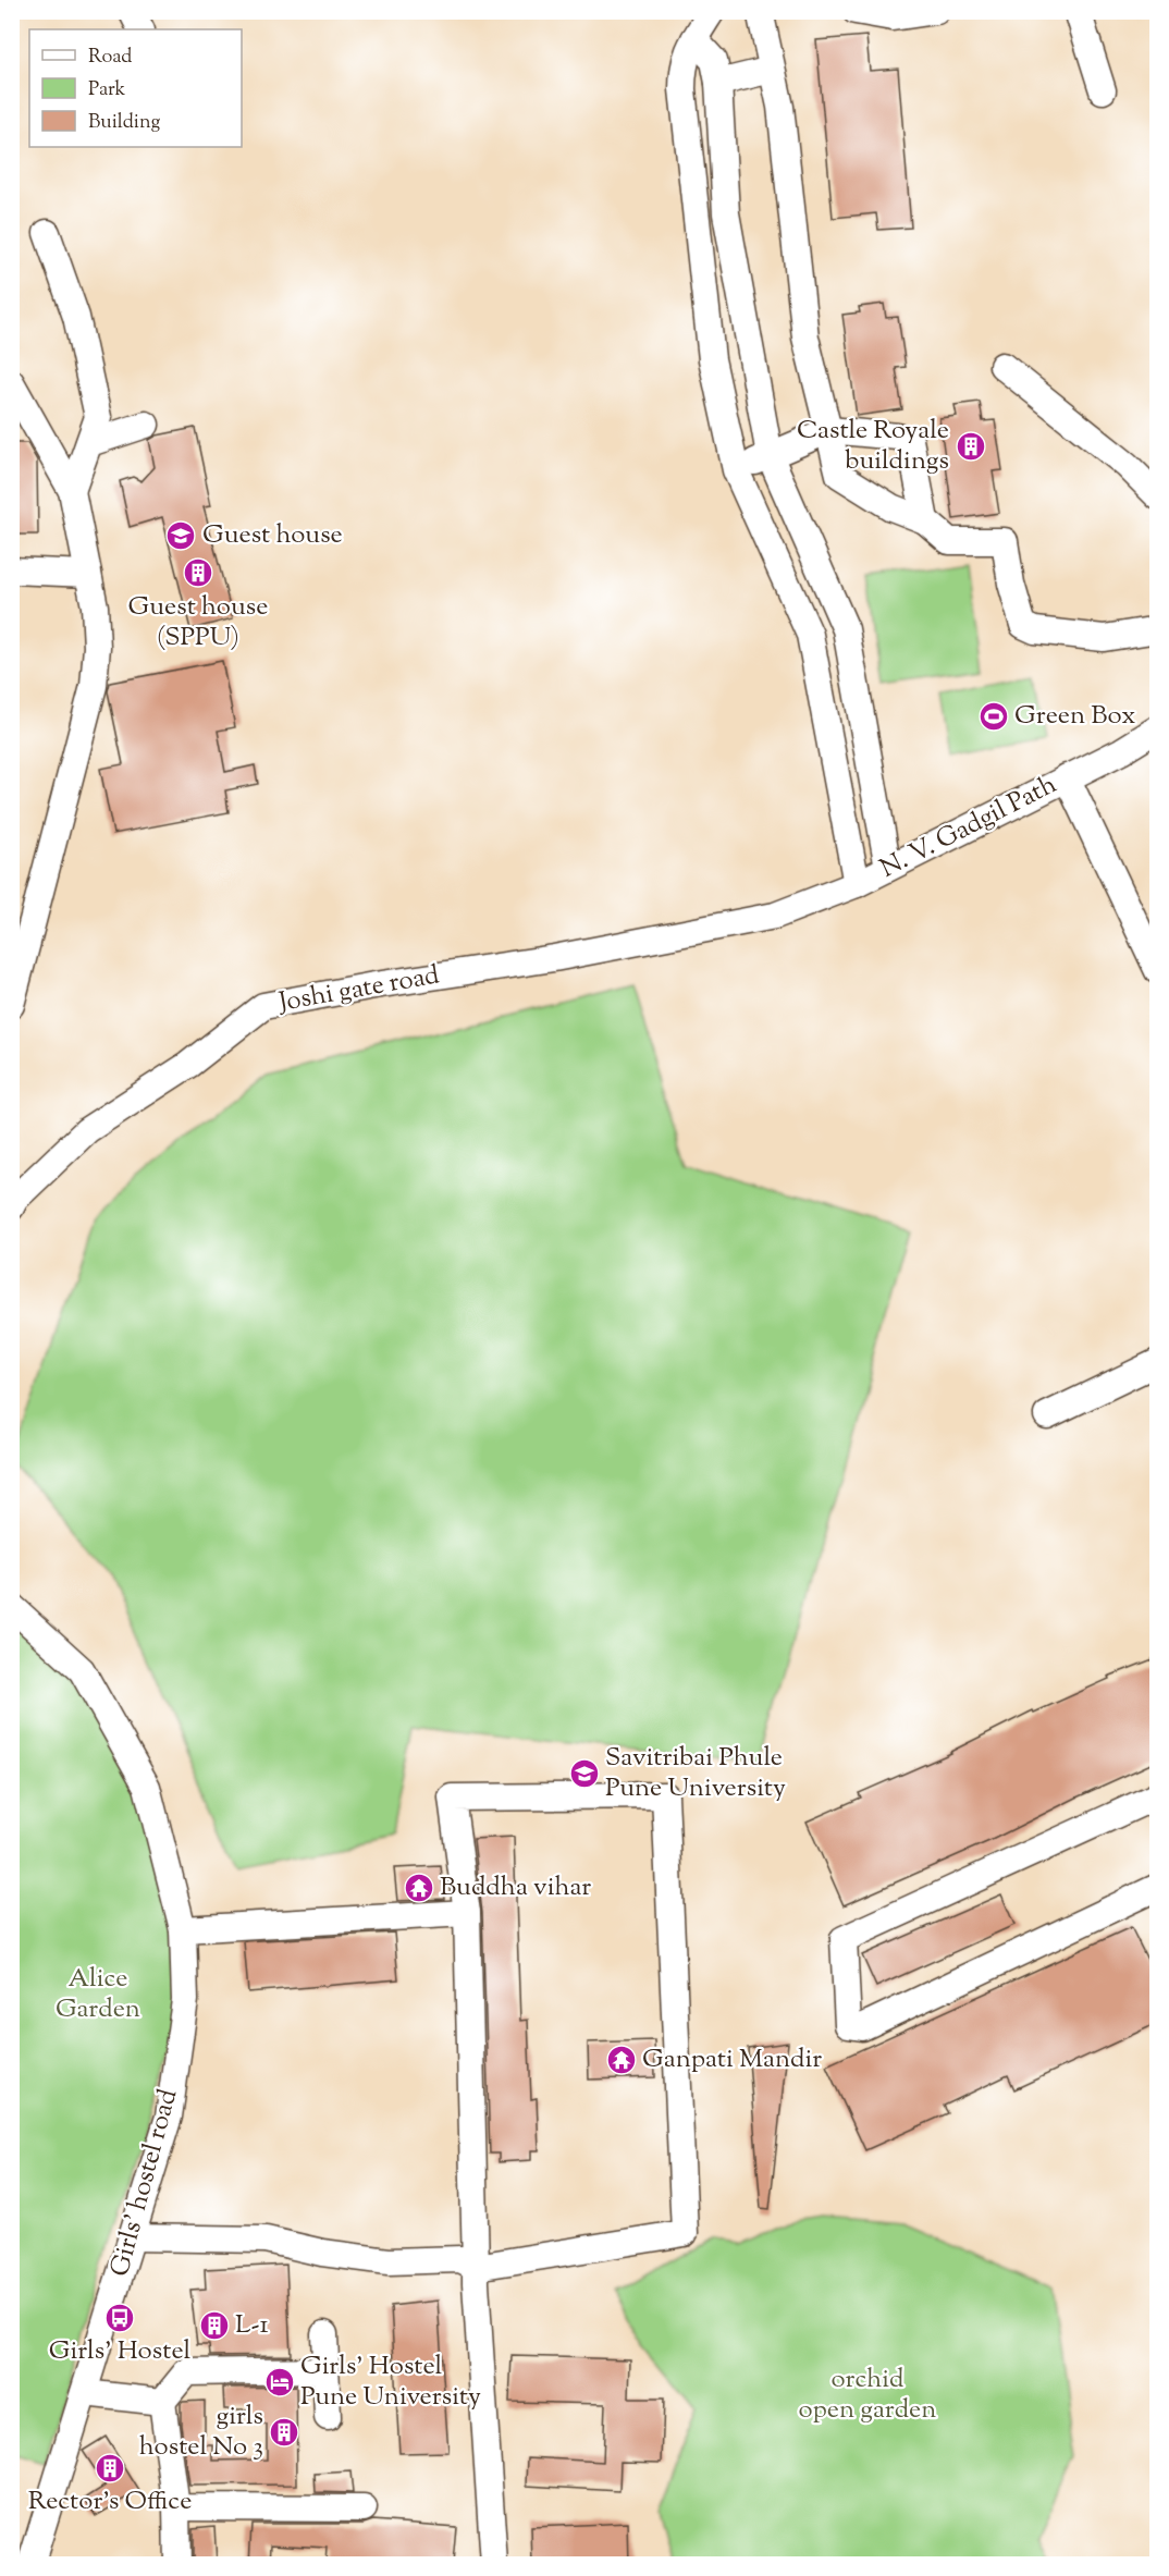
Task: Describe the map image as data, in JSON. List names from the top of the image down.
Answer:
{
  "streets": {
    "street": ["N. V. Gadgil Path", "Joshi gate road", "Girls' hostel road"]
  },
  "crossings": [
    ["N. V. Gadgil Path", "Joshi gate road"]
  ],
  "parks": ["Alice Garden", "orchid open garden"],
  "places": {
    "building": [
      "Castle Royale buildings",
      "Guest house (SPPU)",
      "L-1",
      "girls hostel No 3",
      "Rector's Office"
    ],
    "school or university": ["Guest house", "Savitribai Phule Pune University"],
    "sports": ["Green Box"],
    "temple": ["Buddha vihar", "Ganpati Mandir"],
    "bus stop": ["Girls' Hostel"],
    "hotel": ["Girls' Hostel Pune University"]
  },
  "legend": ["Road", "Park", "Building"]
}
